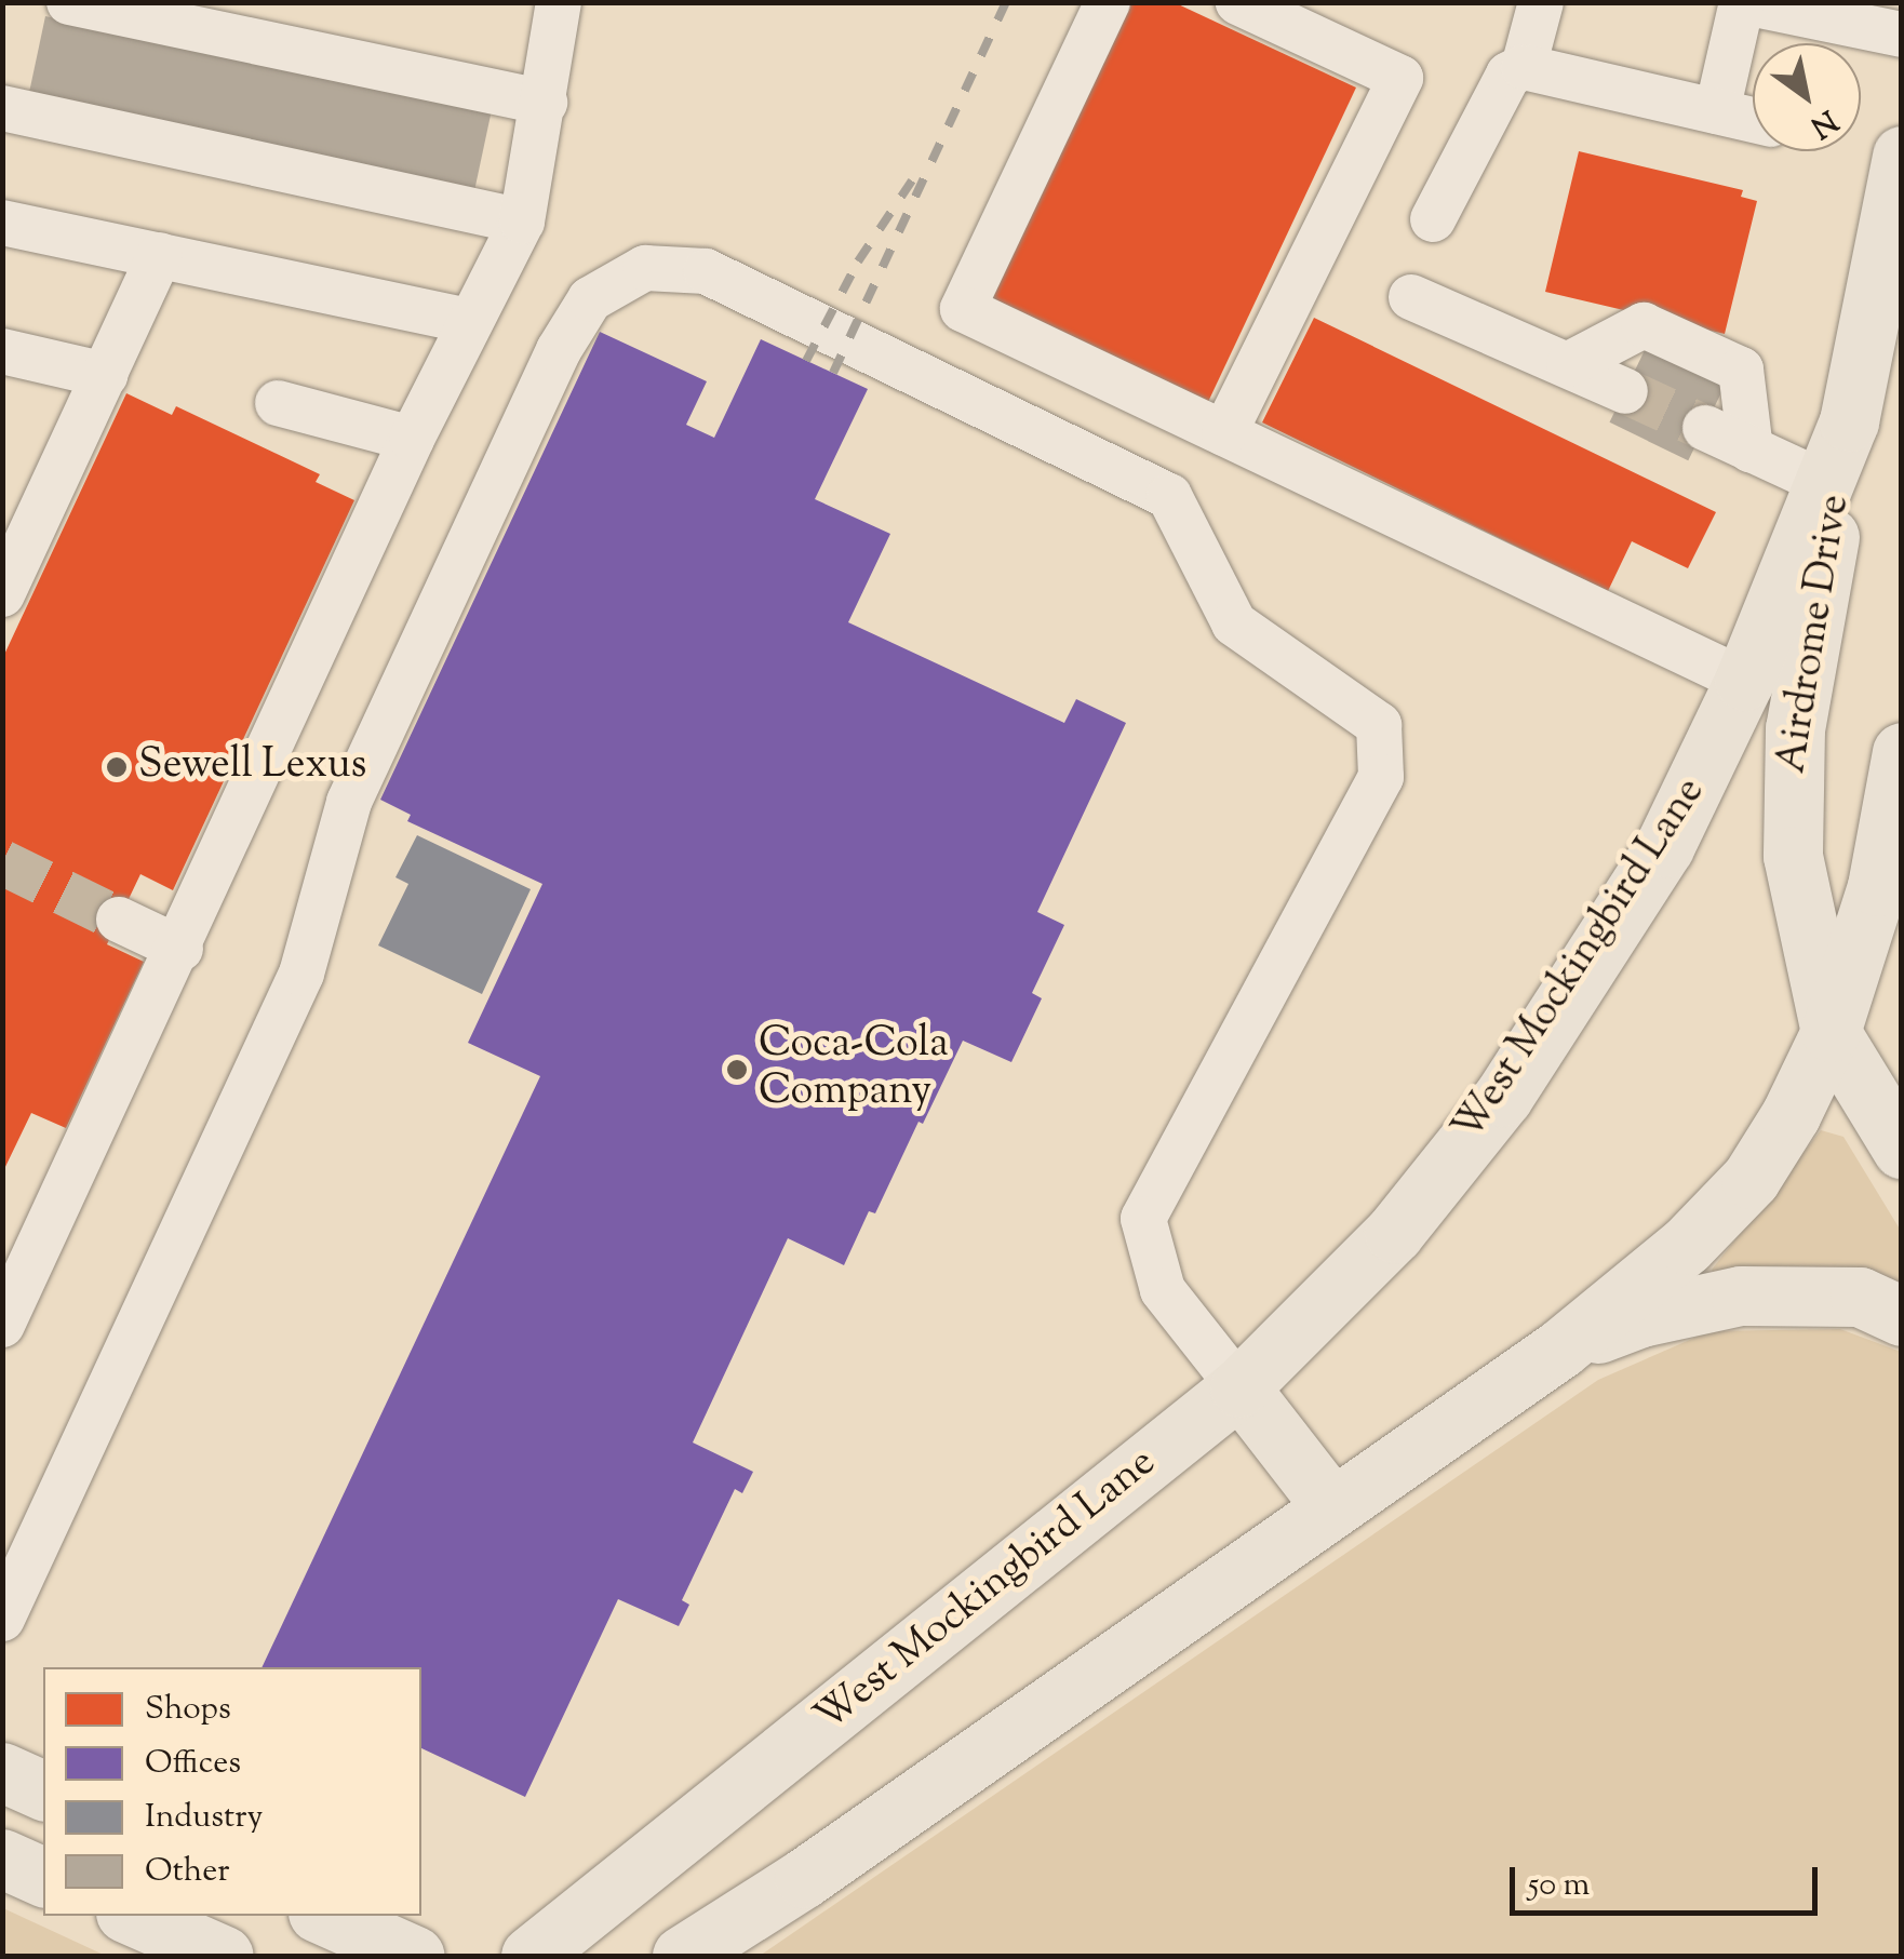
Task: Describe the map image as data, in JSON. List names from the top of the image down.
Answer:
{
  "streets": {
    "main road": ["Airdrome Drive", "West Mockingbird Lane"]
  },
  "crossings": [
    ["Airdrome Drive", "West Mockingbird Lane"]
  ],
  "places": ["Sewell Lexus", "Coca-Cola Company"],
  "legend": [
    "Shops",
    "Offices",
    "Industry",
    "Other"
  ],
  "scale_bar": "50 m",
  "north": "bottom right"
}
